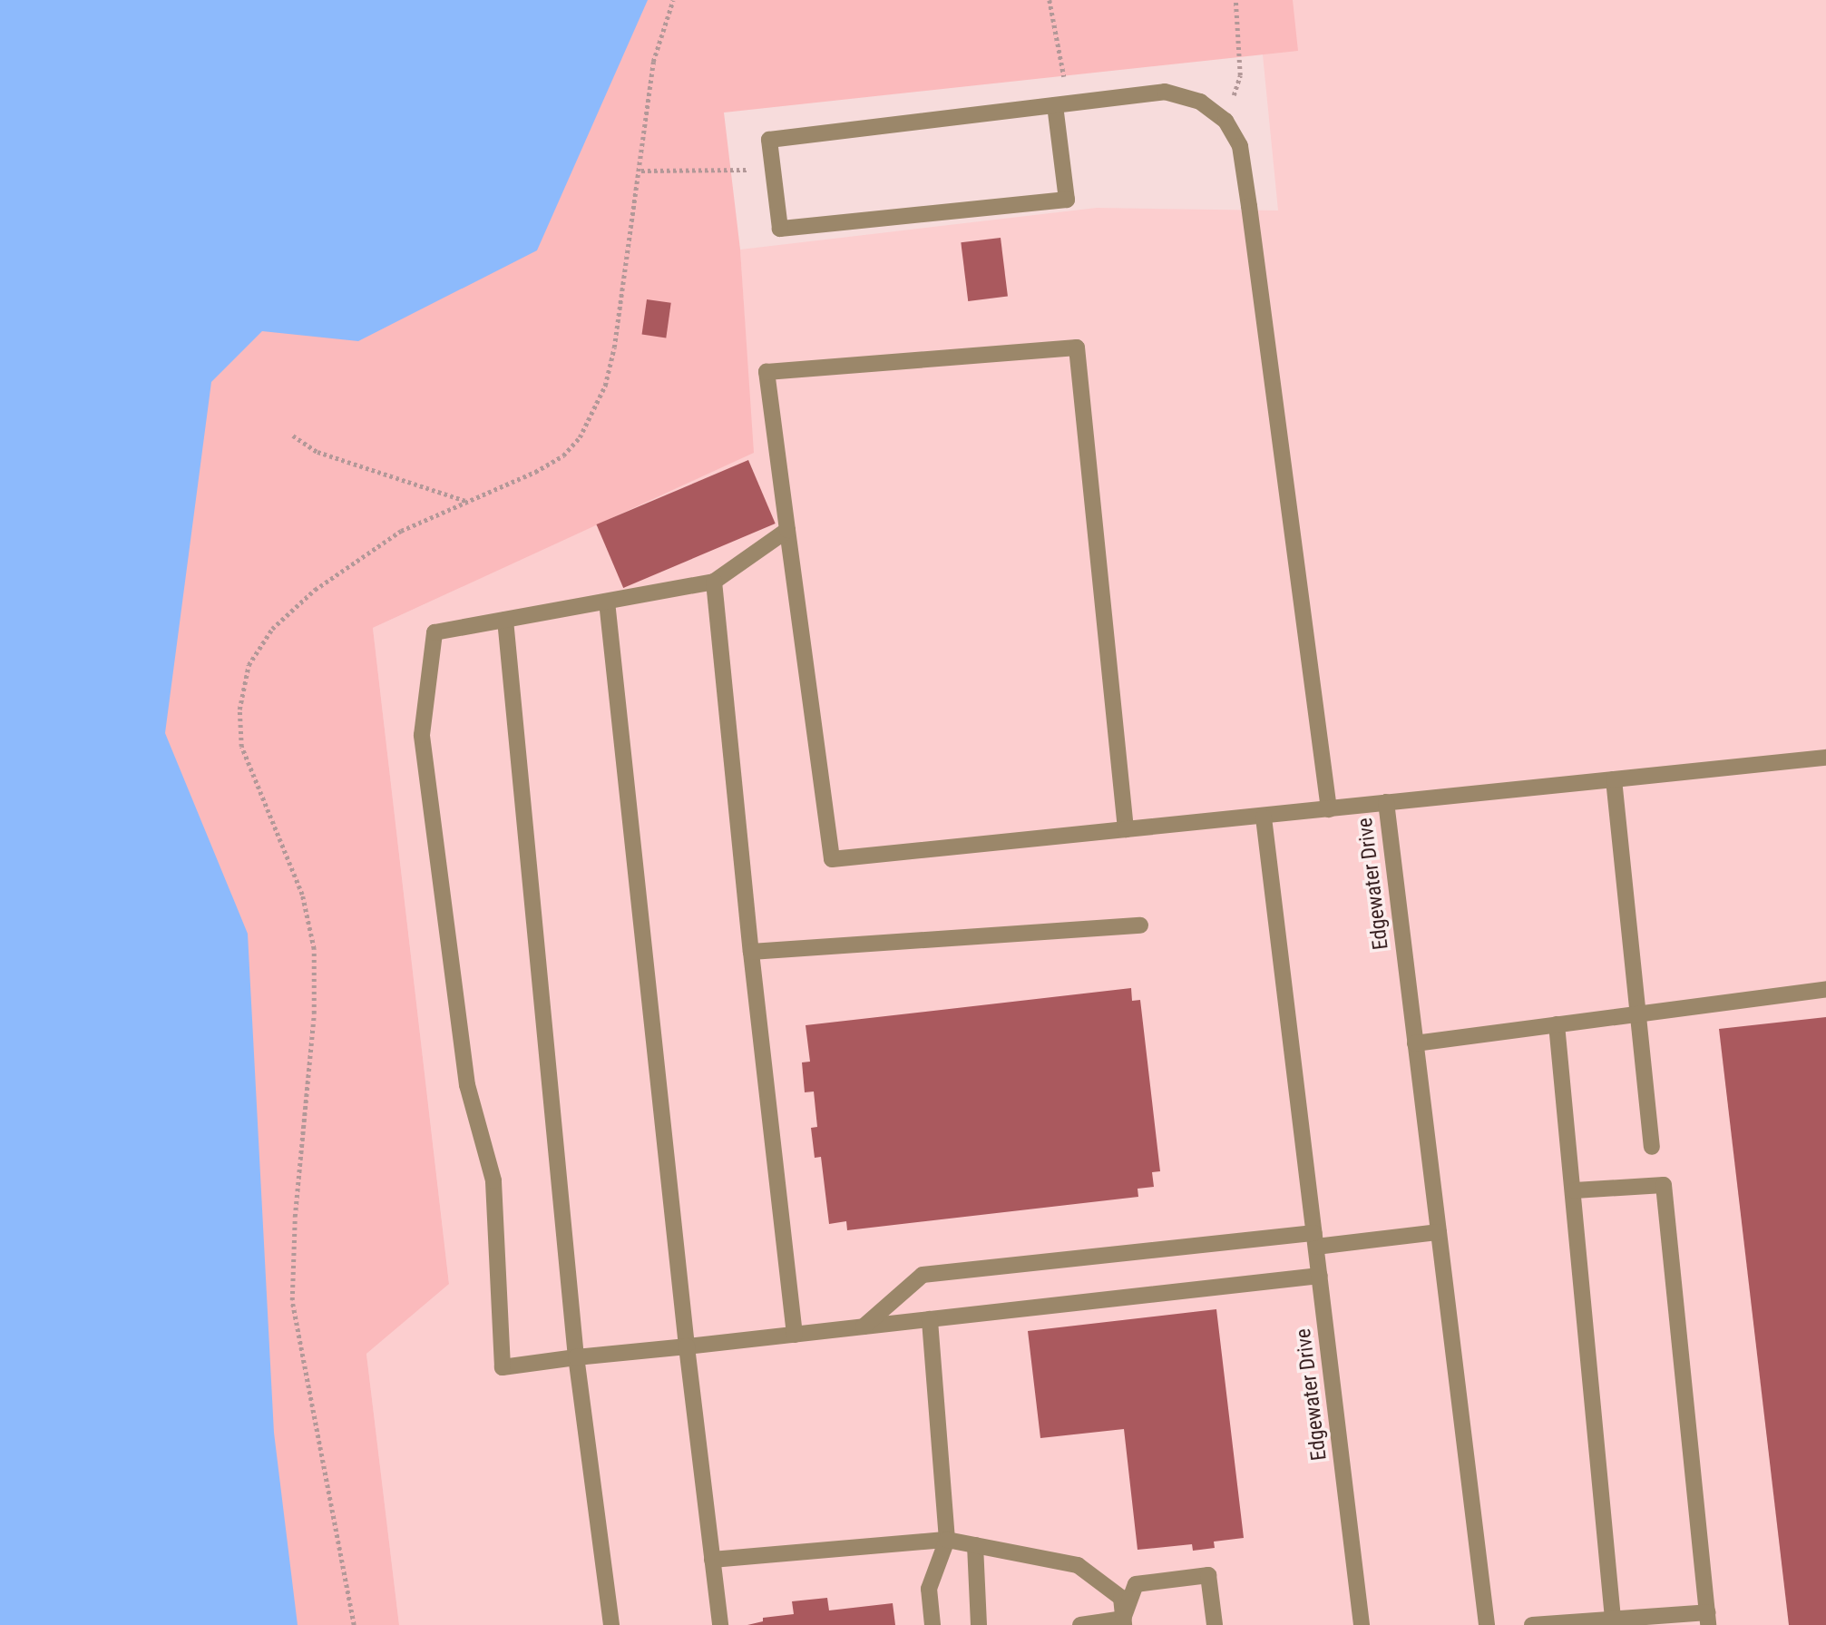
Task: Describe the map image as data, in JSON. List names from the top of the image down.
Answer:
{
  "streets": {
    "street": ["Edgewater Drive"]
  }
}
